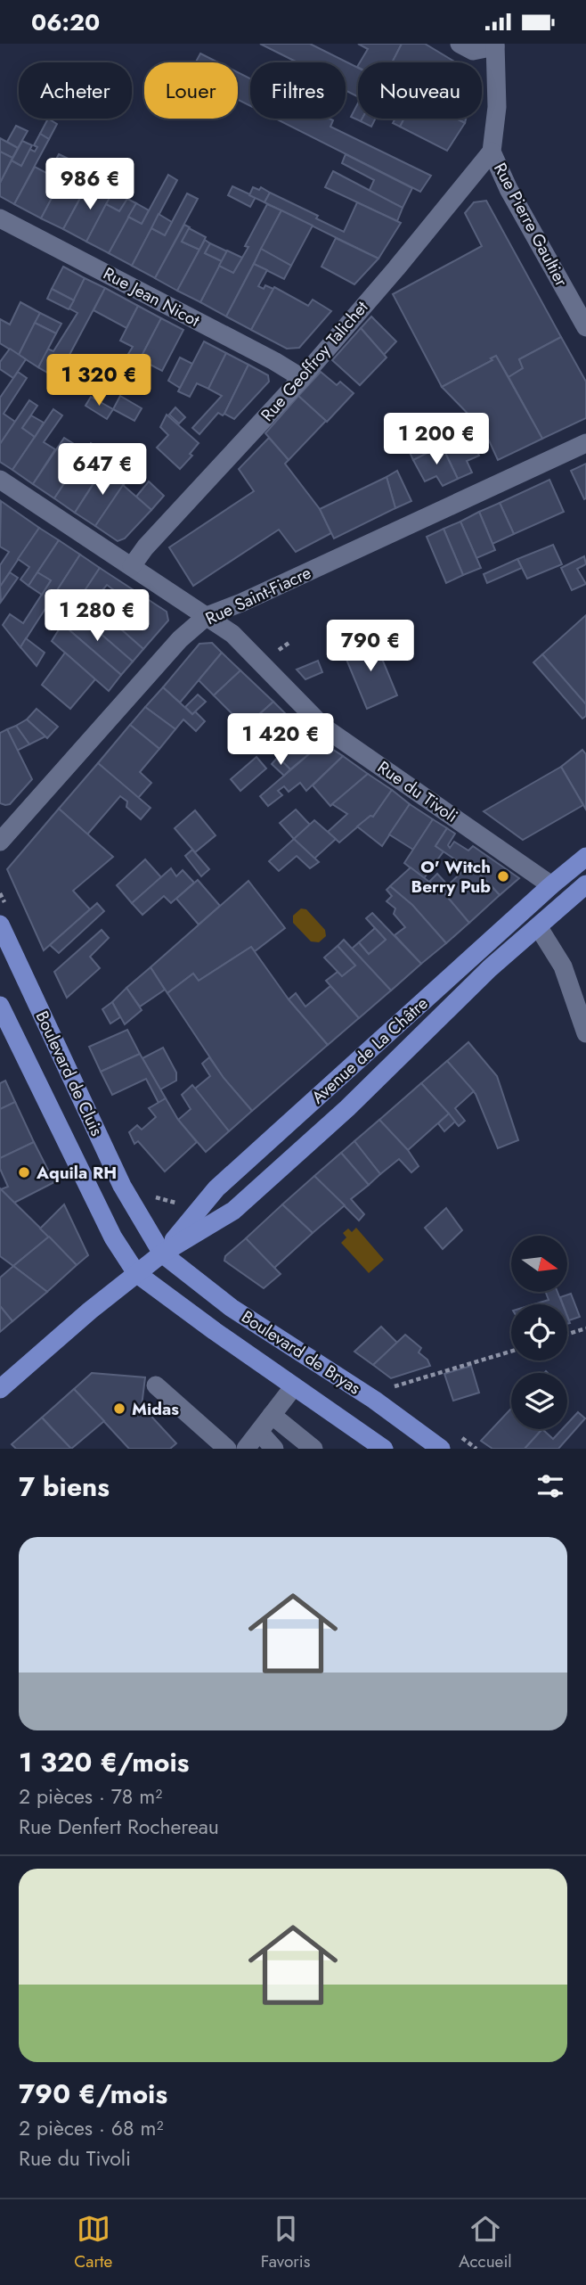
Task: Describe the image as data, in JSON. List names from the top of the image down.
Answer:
{
  "streets": {
    "main road": ["Avenue de La Châtre", "Boulevard de Cluis", "Boulevard de Bryas"],
    "street": [
      "Rue Pierre Gaultier",
      "Rue Jean Nicot",
      "Rue Geoffroy Talichet",
      "Rue Saint-Fiacre",
      "Rue du Tivoli"
    ]
  },
  "crossings": [
    ["Rue Pierre Gaultier", "Rue Geoffroy Talichet"],
    ["Rue Jean Nicot", "Rue Geoffroy Talichet"],
    ["Rue Geoffroy Talichet", "Rue du Tivoli"],
    ["Rue Saint-Fiacre", "Rue du Tivoli"],
    ["Rue du Tivoli", "Avenue de La Châtre"],
    ["Avenue de La Châtre", "Boulevard de Cluis"],
    ["Avenue de La Châtre", "Boulevard de Bryas"],
    ["Boulevard de Cluis", "Boulevard de Bryas"]
  ],
  "places": ["O' Witch Berry Pub", "Aquila RH", "Midas"],
  "north": "right",
  "page": {
    "status": "06:20",
    "chip": [
      "Acheter",
      "Louer",
      "Filtres",
      "Nouveau"
    ],
    "price": [
      "986 €",
      "1 320 €",
      "1 200 €",
      "647 €",
      "1 280 €",
      "790 €",
      "1 420 €"
    ],
    "heading": "7 biens",
    "list": [
      {
        "name": "1 320 €/mois",
        "note": "2 pièces · 78 m² · Rue Denfert Rochereau"
      },
      {
        "name": "790 €/mois",
        "note": "2 pièces · 68 m² · Rue du Tivoli"
      }
    ],
    "tabs": ["Carte", "Favoris", "Accueil"]
  }
}
